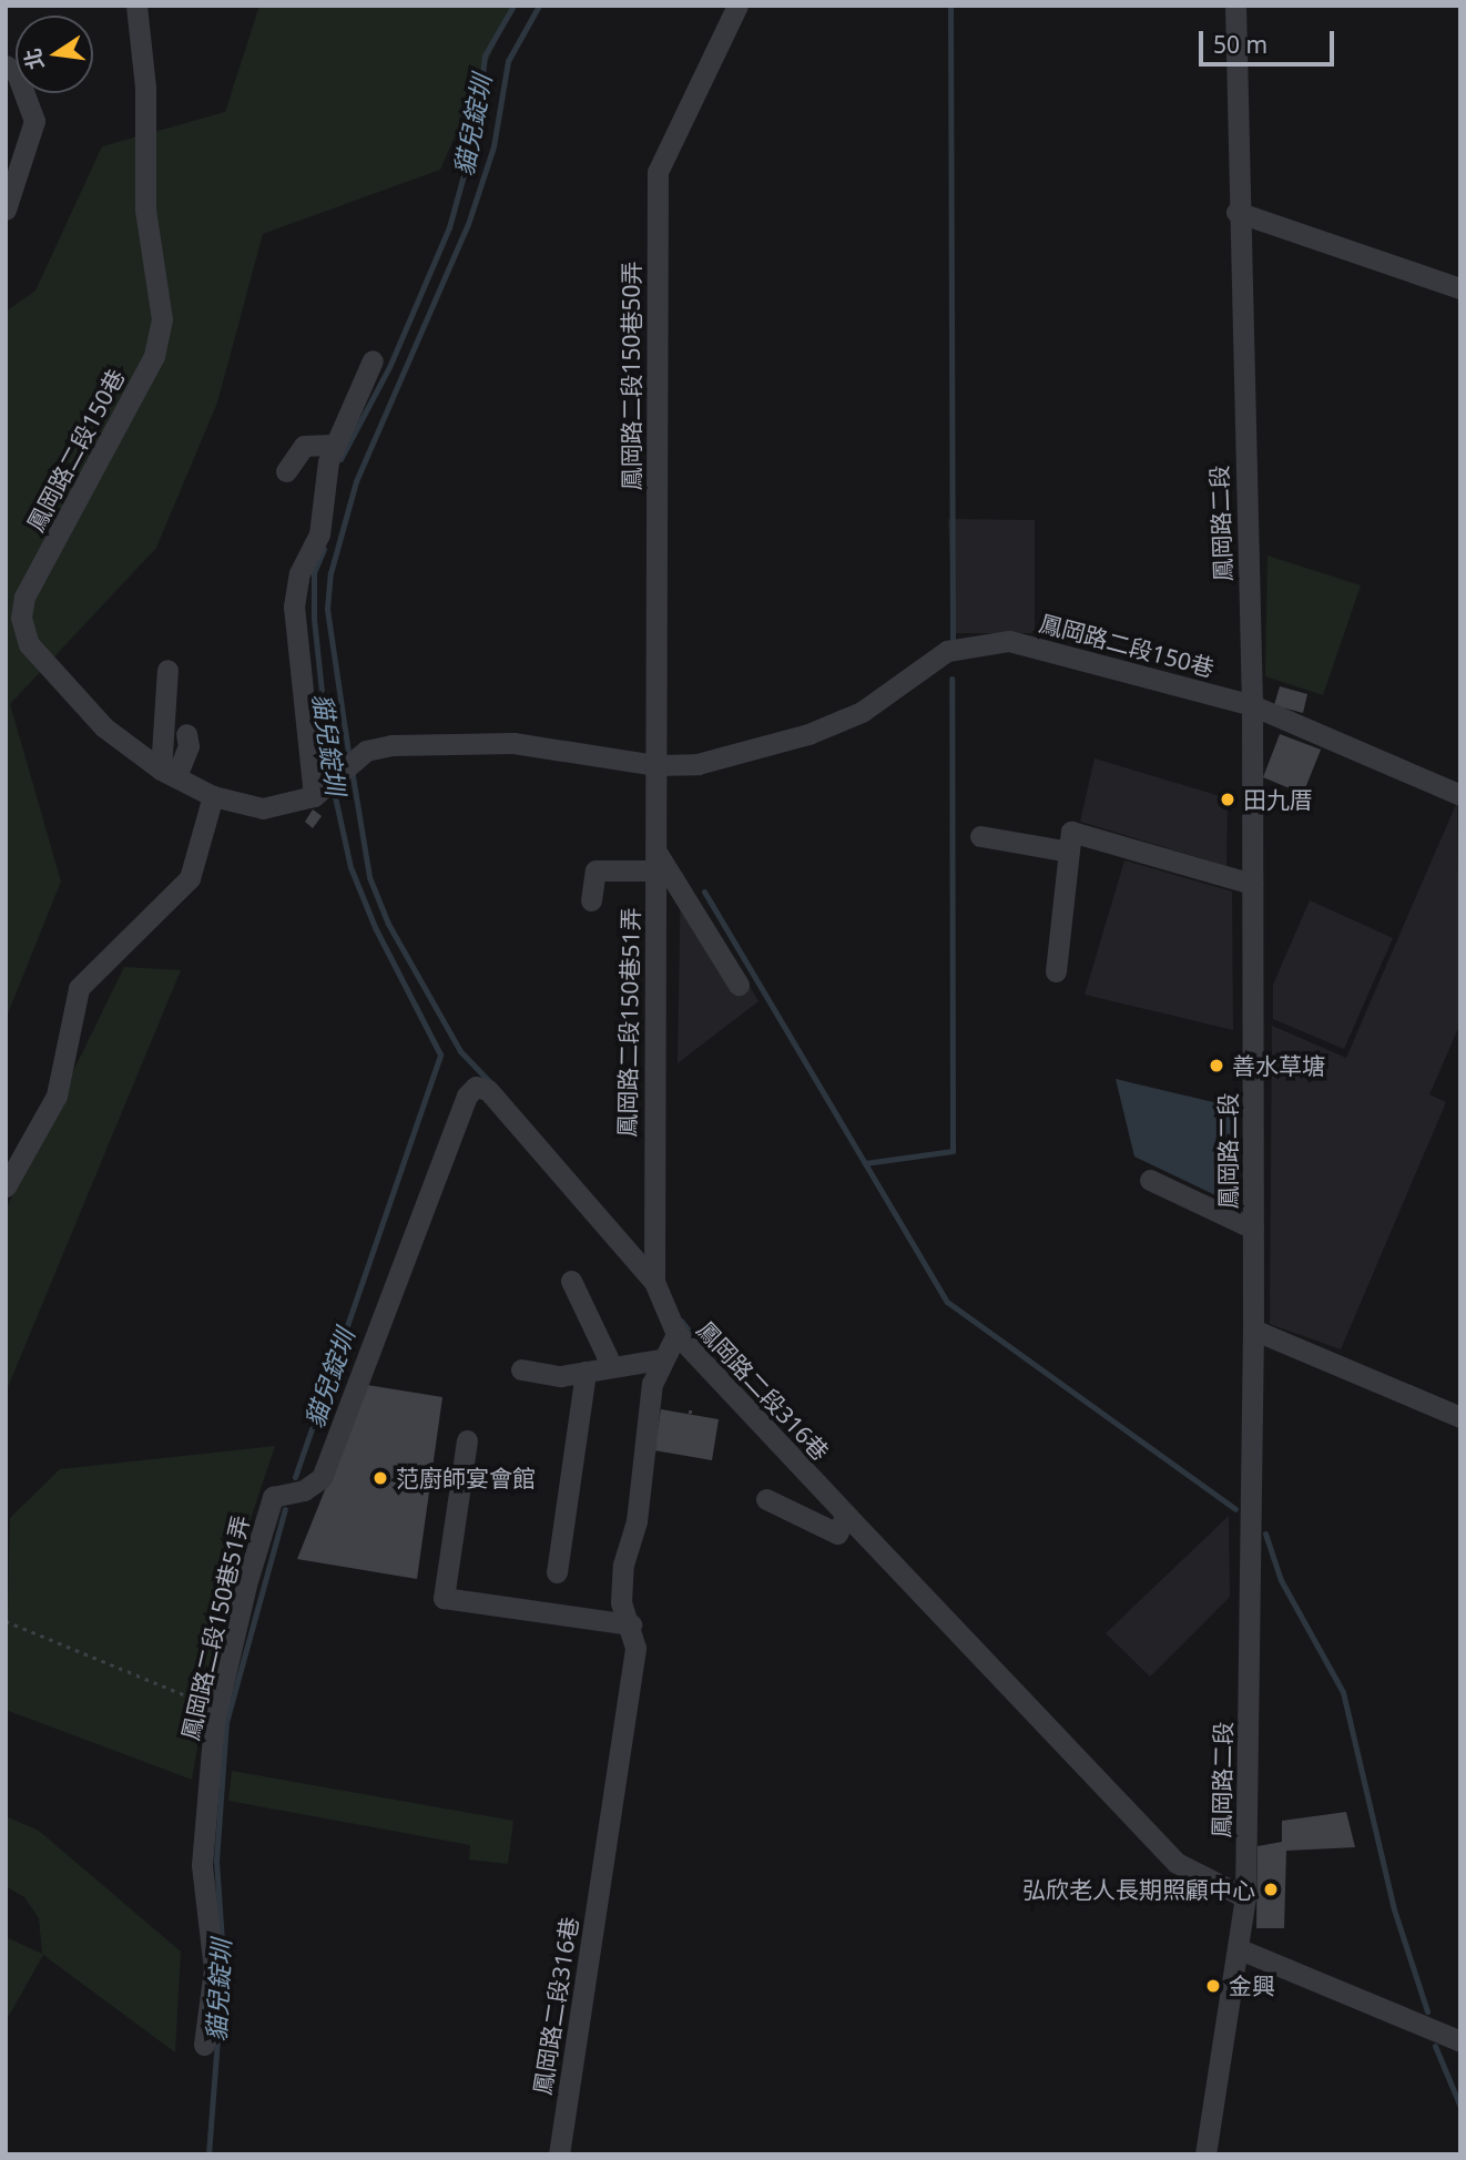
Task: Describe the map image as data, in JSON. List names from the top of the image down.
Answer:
{
  "streets": {
    "street": [
      "鳳岡路二段150巷50弄",
      "鳳岡路二段150巷",
      "鳳岡路二段",
      "鳳岡路二段150巷51弄",
      "鳳岡路二段316巷"
    ]
  },
  "crossings": [
    ["鳳岡路二段150巷50弄", "鳳岡路二段150巷"],
    ["鳳岡路二段150巷50弄", "鳳岡路二段150巷51弄"],
    ["鳳岡路二段150巷", "鳳岡路二段"],
    ["鳳岡路二段150巷", "鳳岡路二段150巷51弄"],
    ["鳳岡路二段", "鳳岡路二段316巷"],
    ["鳳岡路二段150巷51弄", "鳳岡路二段316巷"]
  ],
  "water": ["貓兒錠圳"],
  "places": [
    "田九厝",
    "善水草塘",
    "范廚師宴會館",
    "弘欣老人長期照顧中心",
    "金興"
  ],
  "scale_bar": "50 m",
  "north": "left"
}
